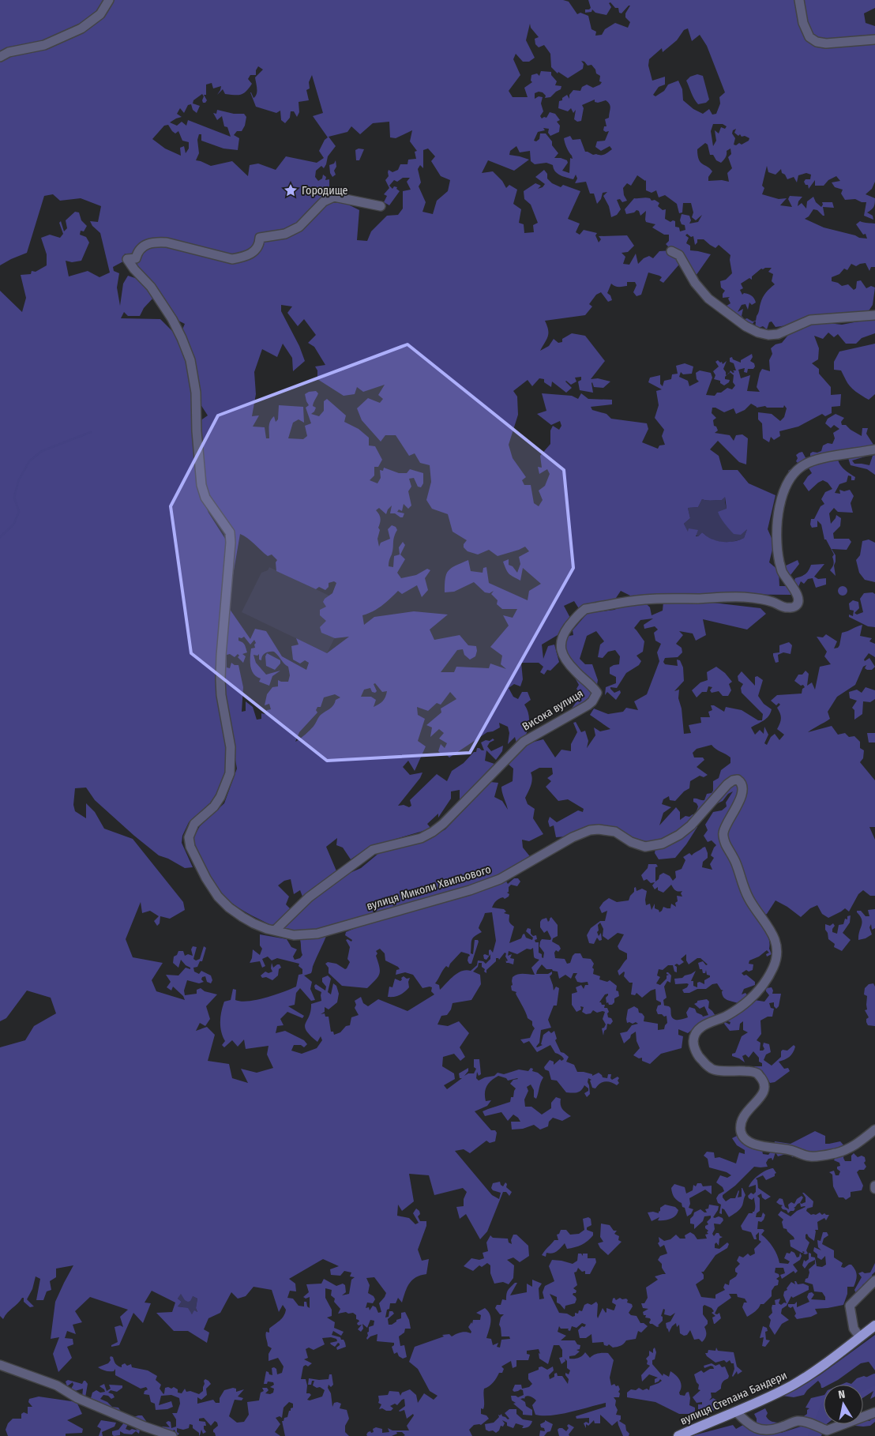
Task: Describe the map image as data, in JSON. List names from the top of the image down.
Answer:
{
  "streets": {
    "main road": ["вулиця Степана Бандери"],
    "street": ["Висока вулиця", "вулиця Миколи Хвильового"]
  },
  "crossings": [
    ["Висока вулиця", "вулиця Миколи Хвильового"]
  ],
  "places": {
    "place": ["Городище"]
  },
  "north": "top"
}
